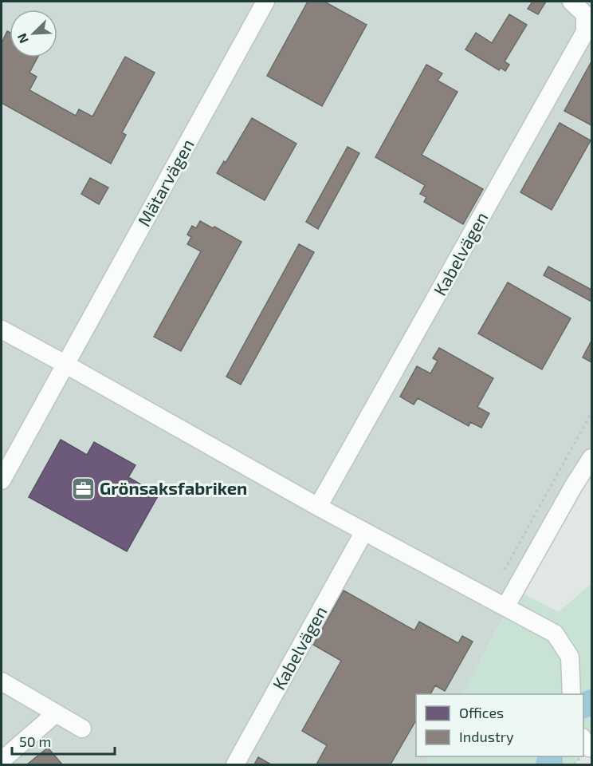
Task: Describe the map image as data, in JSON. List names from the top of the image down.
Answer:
{
  "streets": {
    "street": ["Mätarvägen", "Kabelvägen"]
  },
  "places": {
    "office": ["Grönsaksfabriken"]
  },
  "legend": ["Offices", "Industry"],
  "scale_bar": "50 m",
  "north": "bottom left"
}
